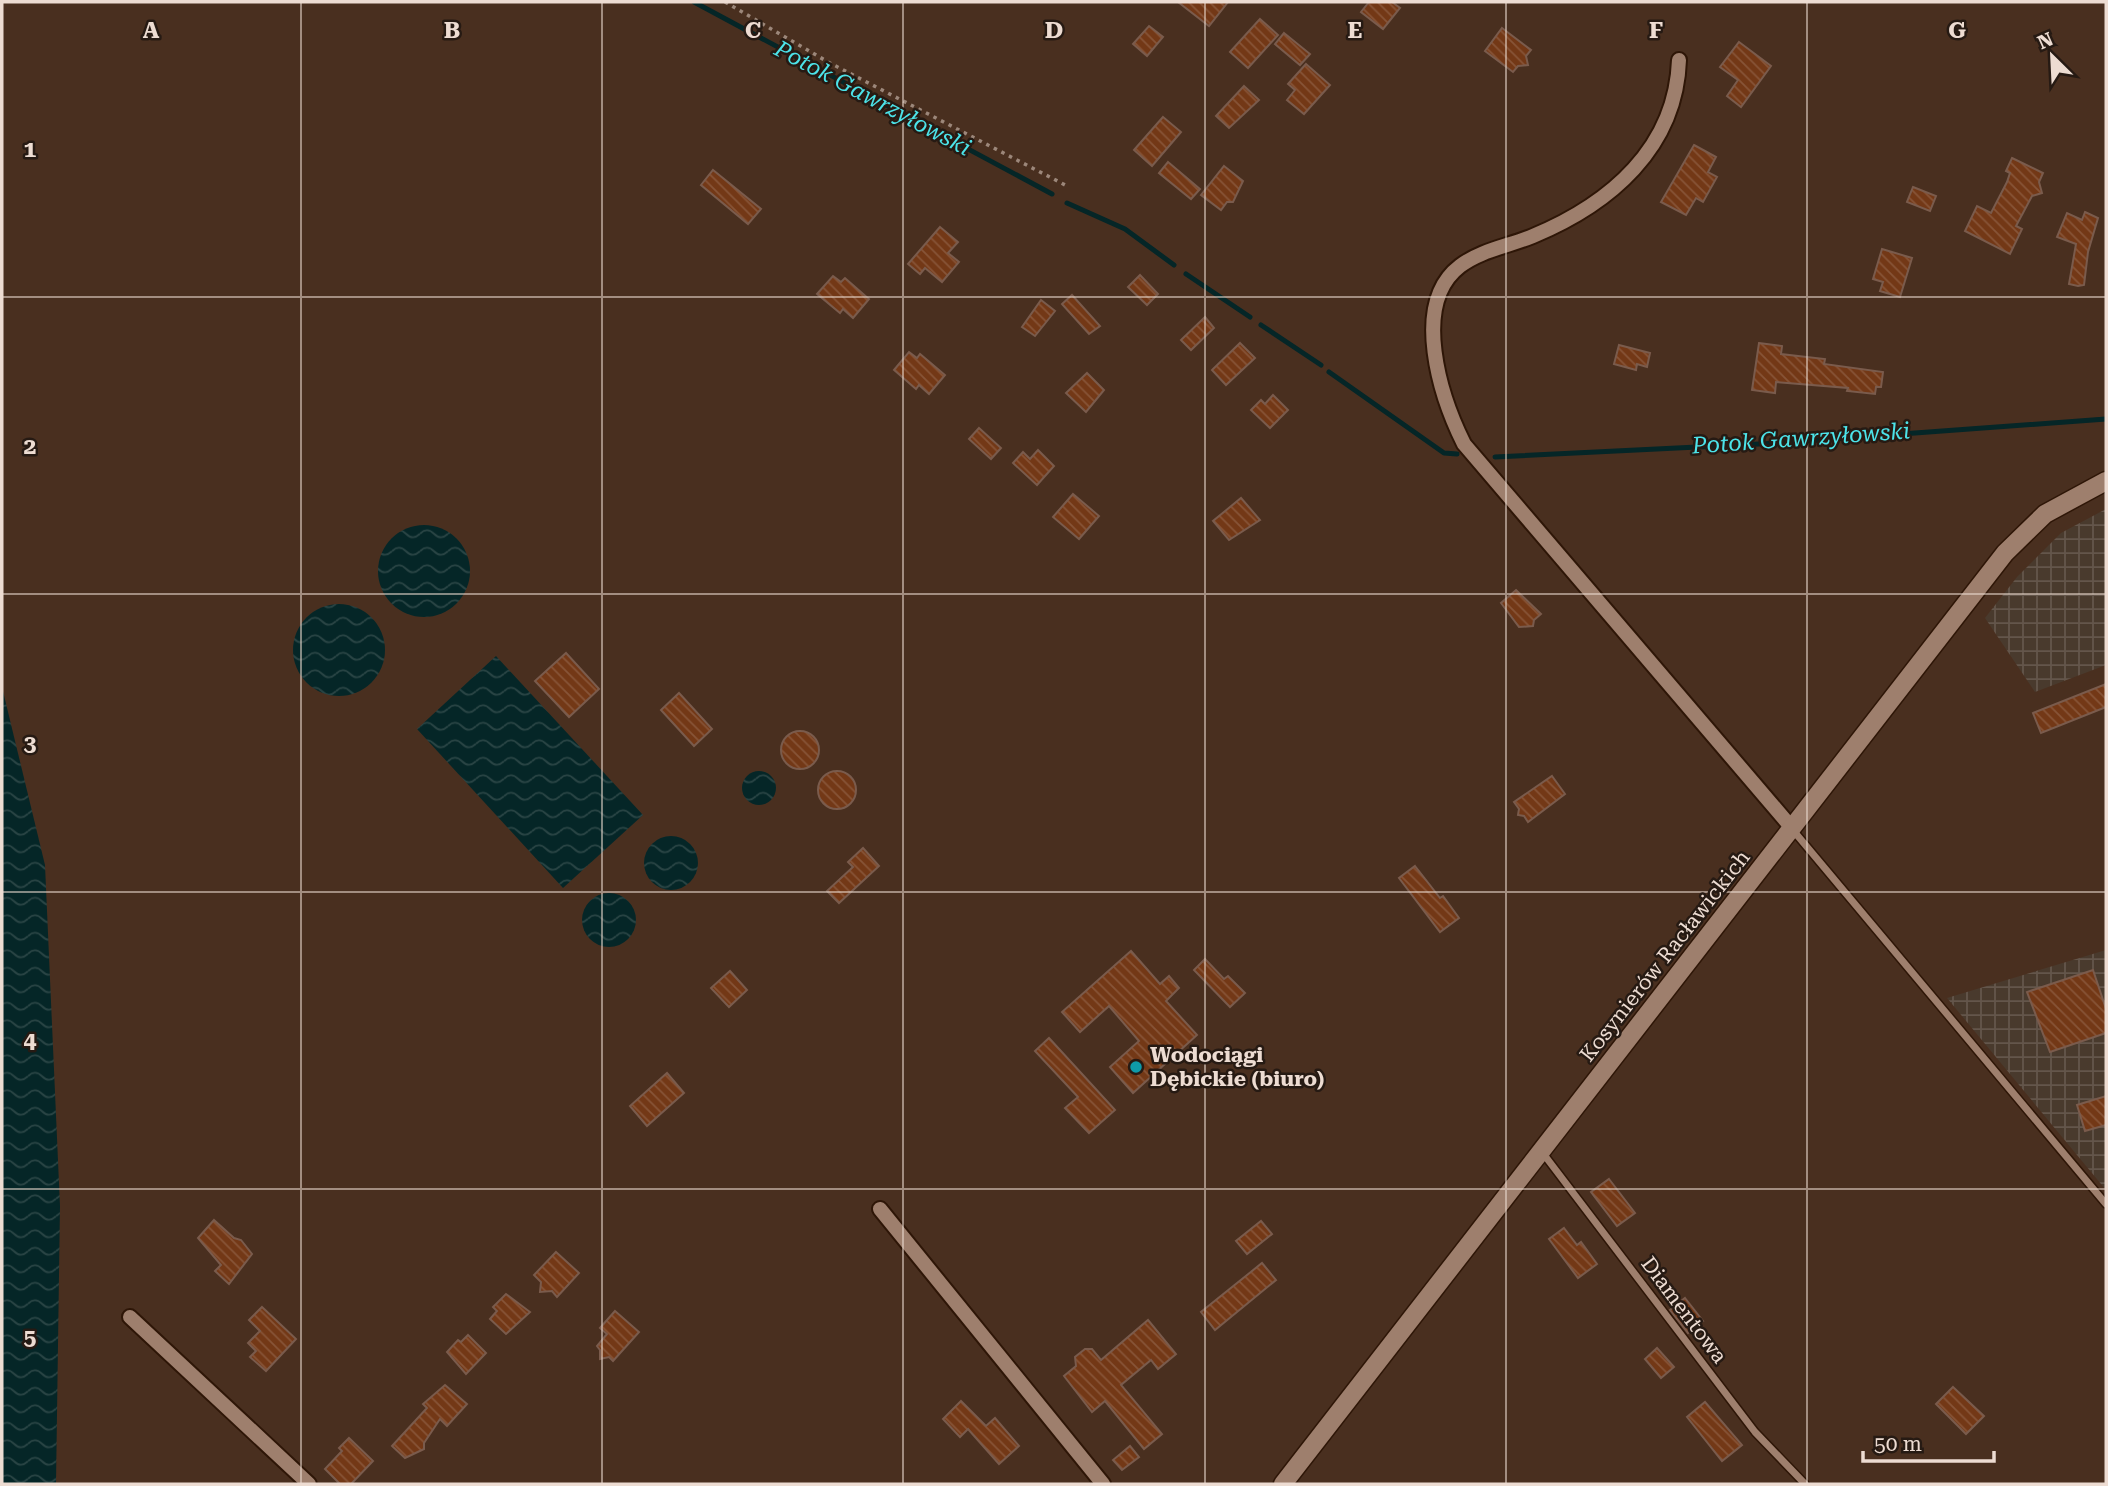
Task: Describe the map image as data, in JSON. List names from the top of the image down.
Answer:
{
  "streets": {
    "street": ["Kosynierów Racławickich"],
    "lane": ["Diamentowa"]
  },
  "crossings": [
    ["Kosynierów Racławickich", "Diamentowa"]
  ],
  "water": ["Potok Gawrzyłowski"],
  "places": ["Wodociągi Dębickie (biuro)"],
  "scale_bar": "50 m",
  "north": "top left",
  "grid": {
    "columns": [
      "A",
      "B",
      "C",
      "D",
      "E",
      "F",
      "G"
    ],
    "rows": [
      "1",
      "2",
      "3",
      "4",
      "5"
    ]
  }
}
